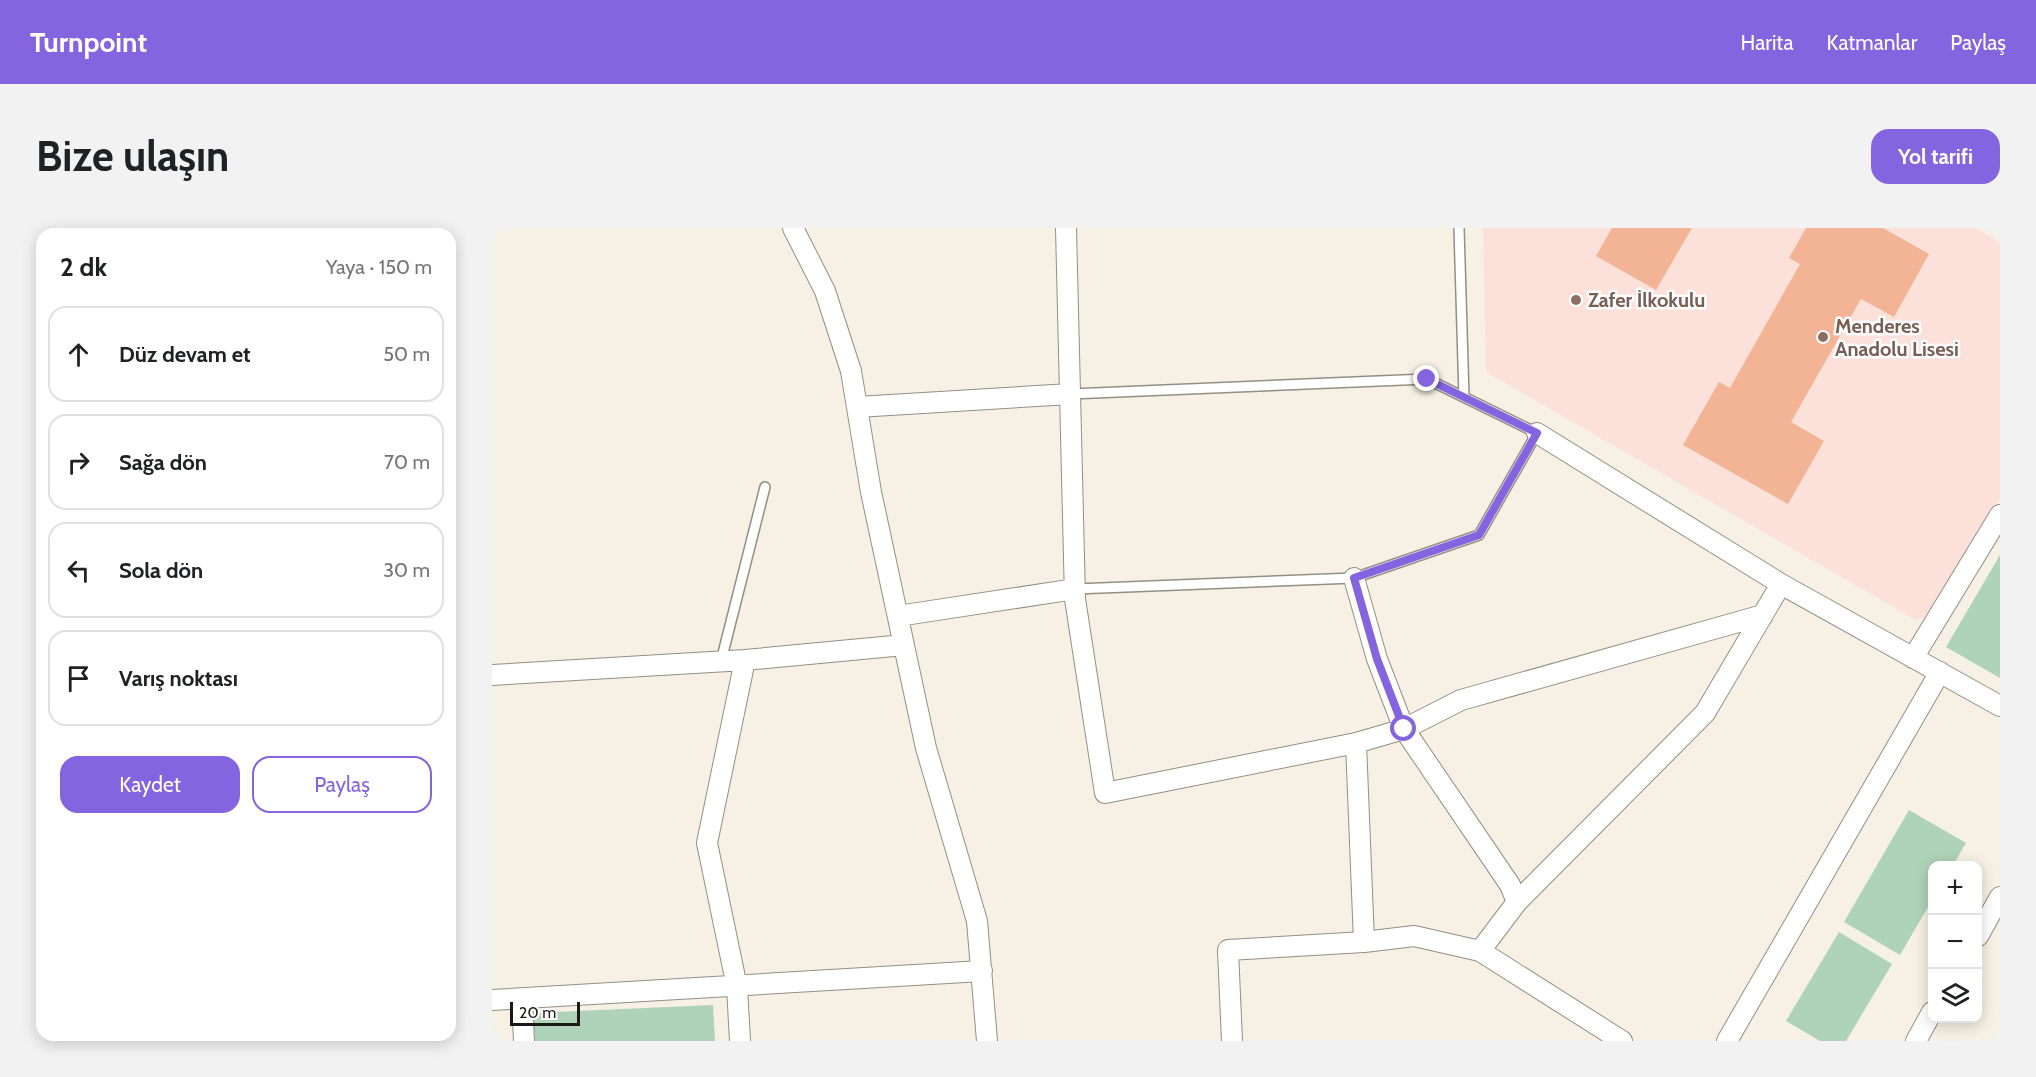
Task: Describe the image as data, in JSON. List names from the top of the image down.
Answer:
{
  "places": ["Zafer İlkokulu", "Menderes Anadolu Lisesi"],
  "scale_bar": "20 m",
  "page": {
    "header": "Turnpoint",
    "nav": ["Harita", "Katmanlar", "Paylaş"],
    "buttons": [
      "Yol tarifi",
      ["Kaydet", "Paylaş"]
    ],
    "title": "Bize ulaşın",
    "heading": ["2 dk", "Yaya · 150 m"],
    "list": [
      ["Düz devam et", "50 m"],
      ["Sağa dön", "70 m"],
      ["Sola dön", "30 m"],
      "Varış noktası"
    ],
    "map_buttons": ["+", "−"],
    "scale": "20 m"
  }
}
